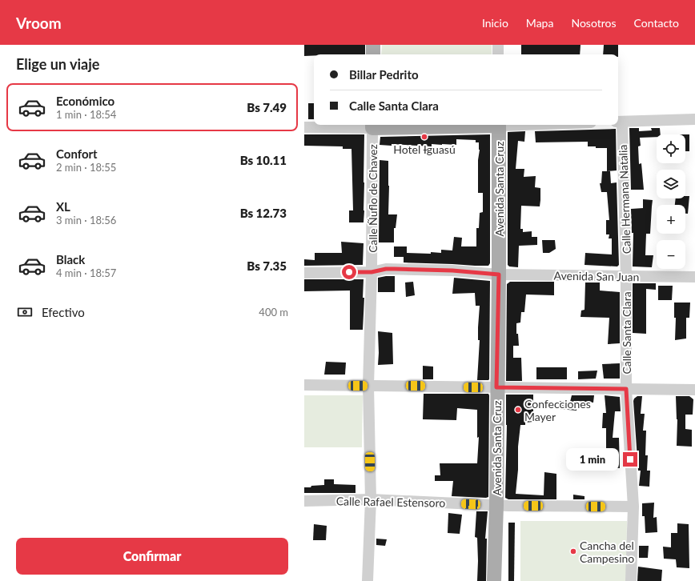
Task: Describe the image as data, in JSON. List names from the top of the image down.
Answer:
{
  "streets": {
    "main road": ["Avenida Santa Cruz"],
    "street": [
      "Calle Ñuflo de Chavez",
      "Calle Hermana Natalia",
      "Avenida San Juan",
      "Calle Santa Clara",
      "Calle Rafael Estensoro"
    ]
  },
  "crossings": [
    ["Avenida Santa Cruz", "Avenida San Juan"],
    ["Avenida Santa Cruz", "Calle Rafael Estensoro"],
    ["Calle Ñuflo de Chavez", "Avenida San Juan"],
    ["Calle Ñuflo de Chavez", "Calle Rafael Estensoro"],
    ["Calle Hermana Natalia", "Avenida San Juan"],
    ["Calle Hermana Natalia", "Calle Santa Clara"],
    ["Avenida San Juan", "Calle Santa Clara"],
    ["Calle Santa Clara", "Calle Rafael Estensoro"]
  ],
  "places": ["Hotel Ɨguasú", "Confecciones Mayer", "Cancha del Campesino"],
  "page": {
    "header": "Vroom",
    "nav": [
      "Inicio",
      "Mapa",
      "Nosotros",
      "Contacto"
    ],
    "heading": "Elige un viaje",
    "banner": ["Billar Pedrito", "Calle Santa Clara"],
    "list": [
      {
        "name": "Económico",
        "note": "1 min · 18:54",
        "value": "Bs 7.49"
      },
      {
        "name": "Confort",
        "note": "2 min · 18:55",
        "value": "Bs 10.11"
      },
      {
        "name": "XL",
        "note": "3 min · 18:56",
        "value": "Bs 12.73"
      },
      {
        "name": "Black",
        "note": "4 min · 18:57",
        "value": "Bs 7.35"
      }
    ],
    "map_buttons": ["+", "−"],
    "pay": ["Efectivo", "400 m"],
    "bubble": "1 min",
    "buttons": "Confirmar"
  }
}
